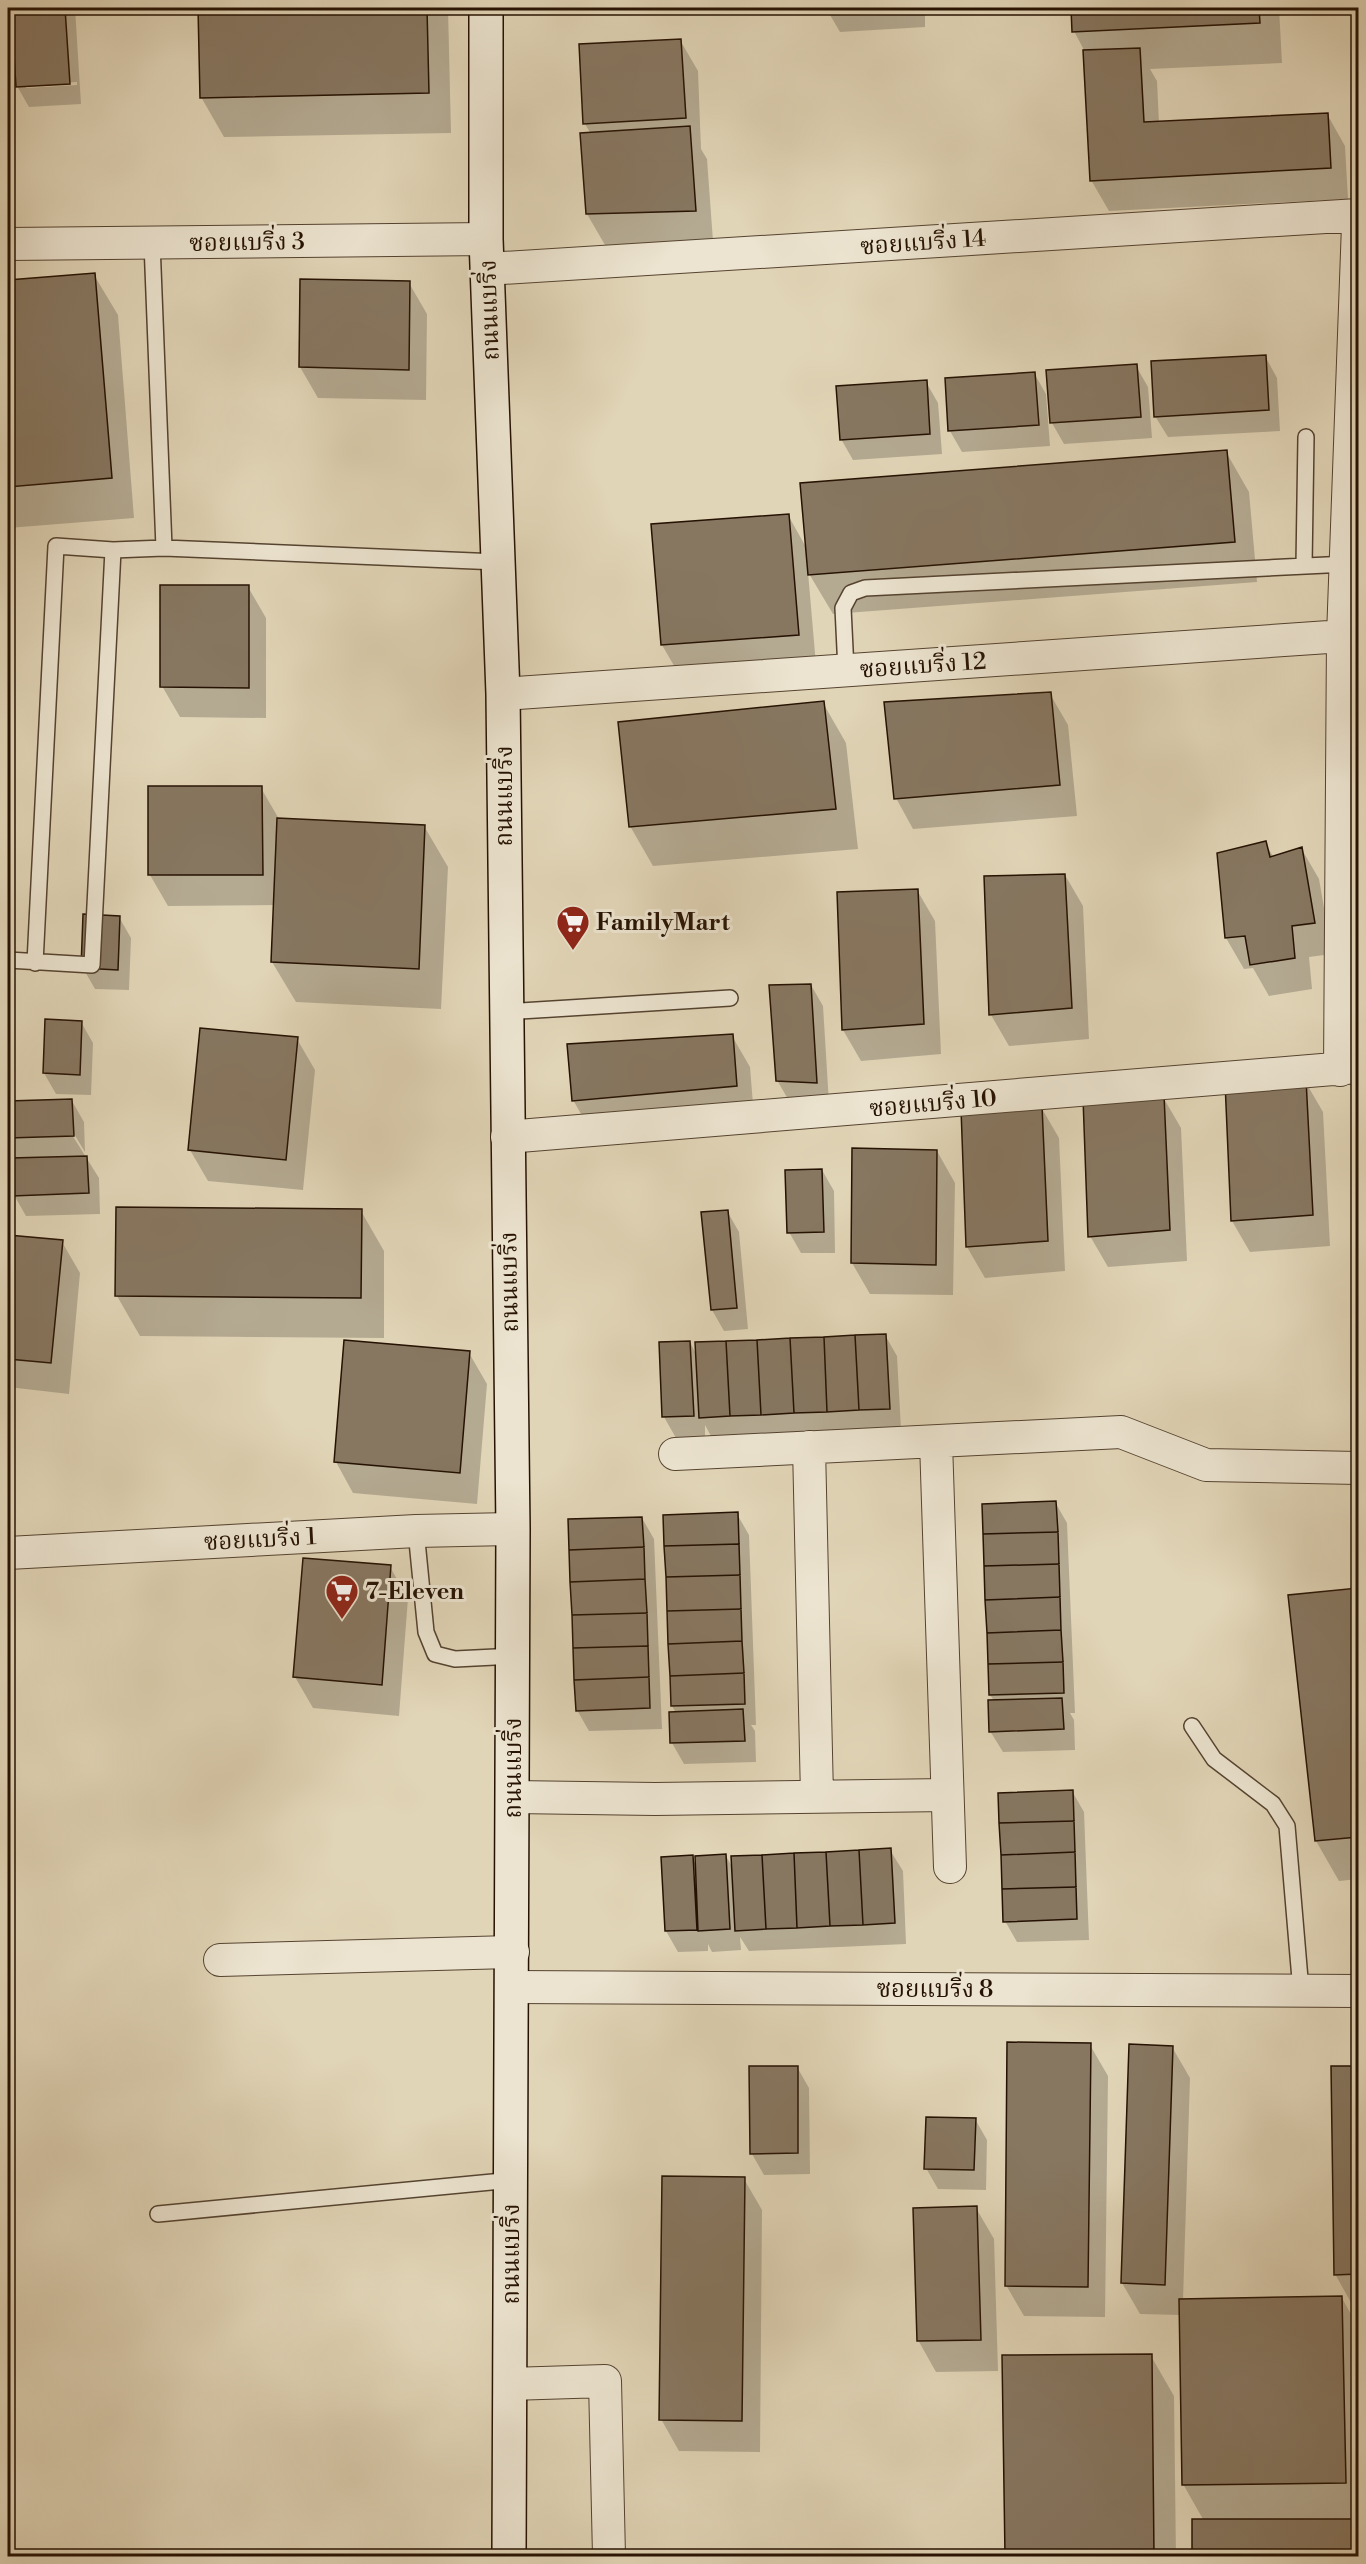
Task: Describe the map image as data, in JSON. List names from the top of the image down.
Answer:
{
  "streets": {
    "main road": ["ถนนแบริ่ง"],
    "street": [
      "ซอยแบริ่ง 3",
      "ซอยแบริ่ง 14",
      "ซอยแบริ่ง 12",
      "ซอยแบริ่ง 10",
      "ซอยแบริ่ง 1",
      "ซอยแบริ่ง 8"
    ]
  },
  "crossings": [
    ["ซอยแบริ่ง 3", "ซอยแบริ่ง 14"],
    ["ซอยแบริ่ง 3", "ถนนแบริ่ง"],
    ["ซอยแบริ่ง 14", "ถนนแบริ่ง"],
    ["ถนนแบริ่ง", "ซอยแบริ่ง 12"],
    ["ถนนแบริ่ง", "ซอยแบริ่ง 10"],
    ["ถนนแบริ่ง", "ซอยแบริ่ง 1"],
    ["ถนนแบริ่ง", "ซอยแบริ่ง 8"]
  ],
  "places": {
    "supermarket": ["FamilyMart", "7-Eleven"]
  }
}
